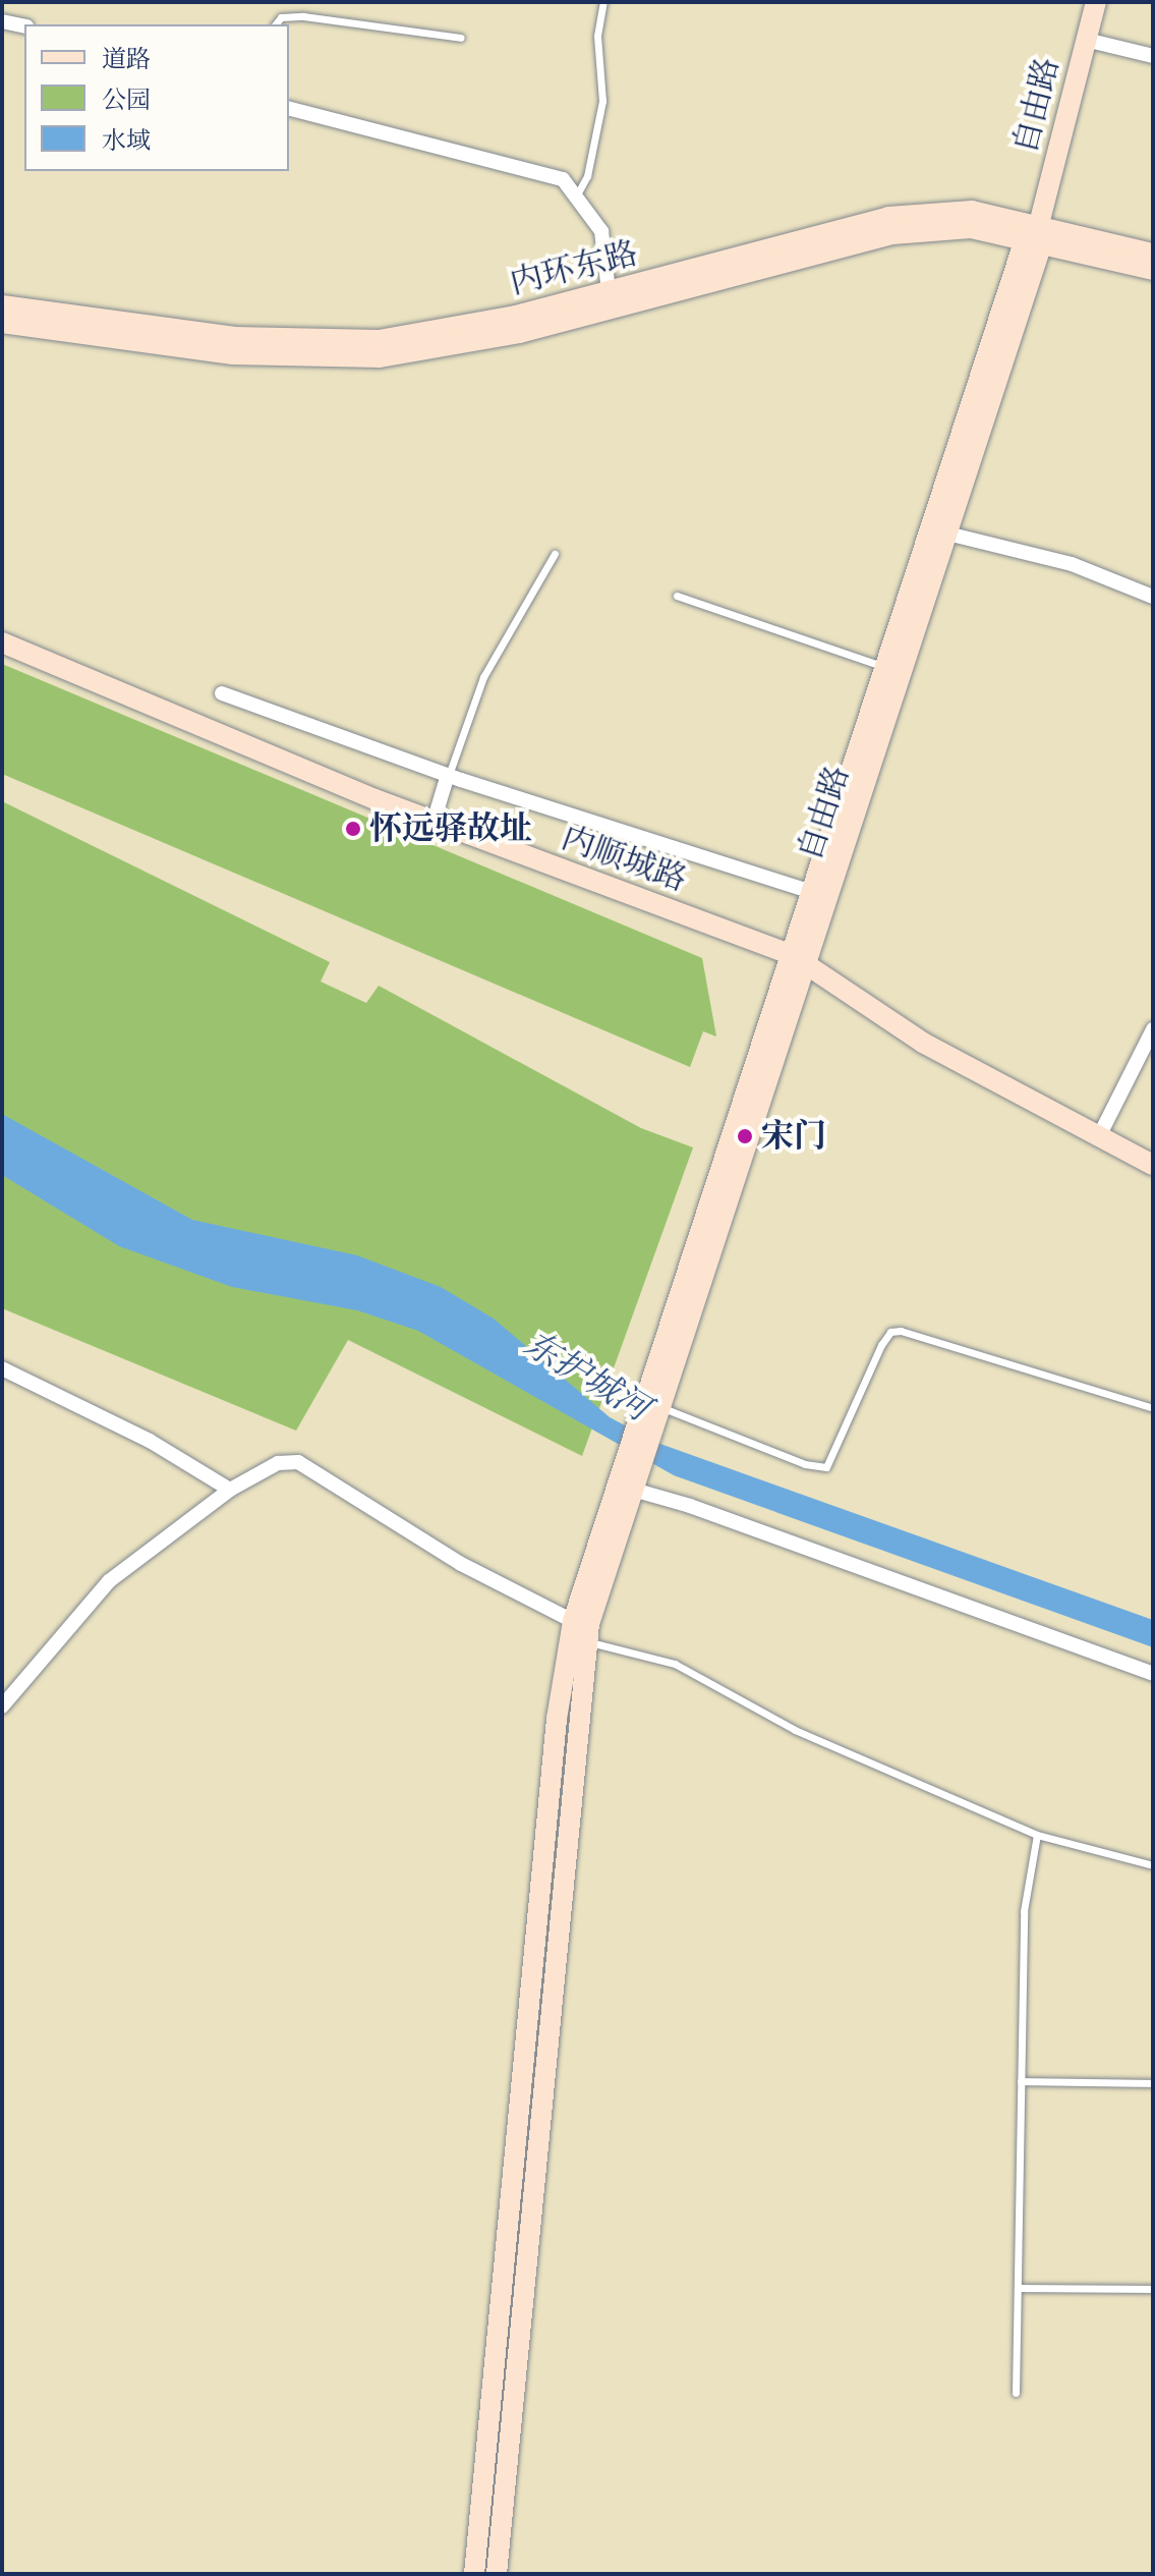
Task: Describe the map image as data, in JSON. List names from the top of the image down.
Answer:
{
  "streets": {
    "street": ["自由路", "内环东路", "内顺城路"]
  },
  "crossings": [
    ["自由路", "内环东路"],
    ["自由路", "内顺城路"]
  ],
  "water": ["东护城河"],
  "places": ["怀远驿故址", "宋门"],
  "legend": ["道路", "公园", "水域"]
}
